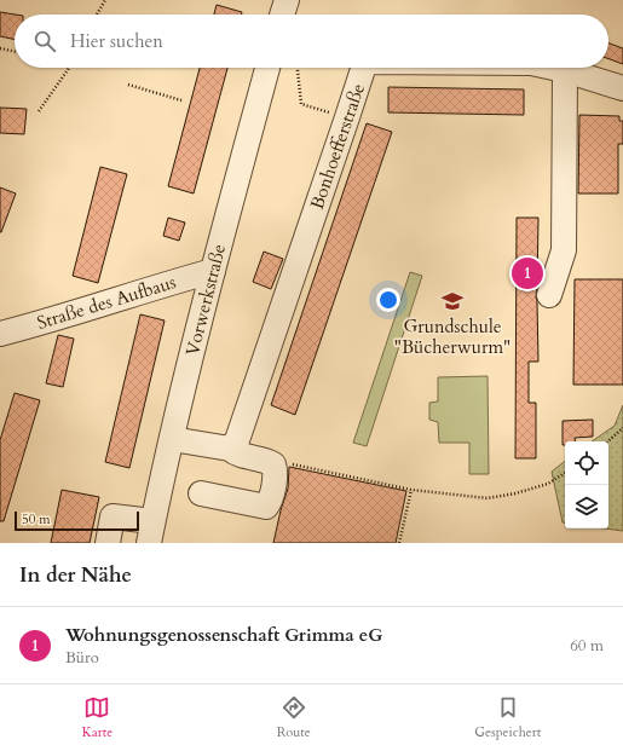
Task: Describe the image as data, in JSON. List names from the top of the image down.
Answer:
{
  "streets": {
    "street": ["Bonhoefferstraße", "Vorwerkstraße", "Straße des Aufbaus"]
  },
  "crossings": [
    ["Vorwerkstraße", "Straße des Aufbaus"]
  ],
  "places": {
    "school or university": ["Grundschule \"Bücherwurm\""]
  },
  "scale_bar": "50 m",
  "page": {
    "search": "Hier suchen",
    "pins": "1",
    "scale": "50 m",
    "heading": "In der Nähe",
    "list": [
      {
        "mark": "1",
        "name": "Wohnungsgenossenschaft Grimma eG",
        "note": "Büro",
        "value": "60 m"
      }
    ],
    "nav": ["Karte", "Route", "Gespeichert"]
  }
}
